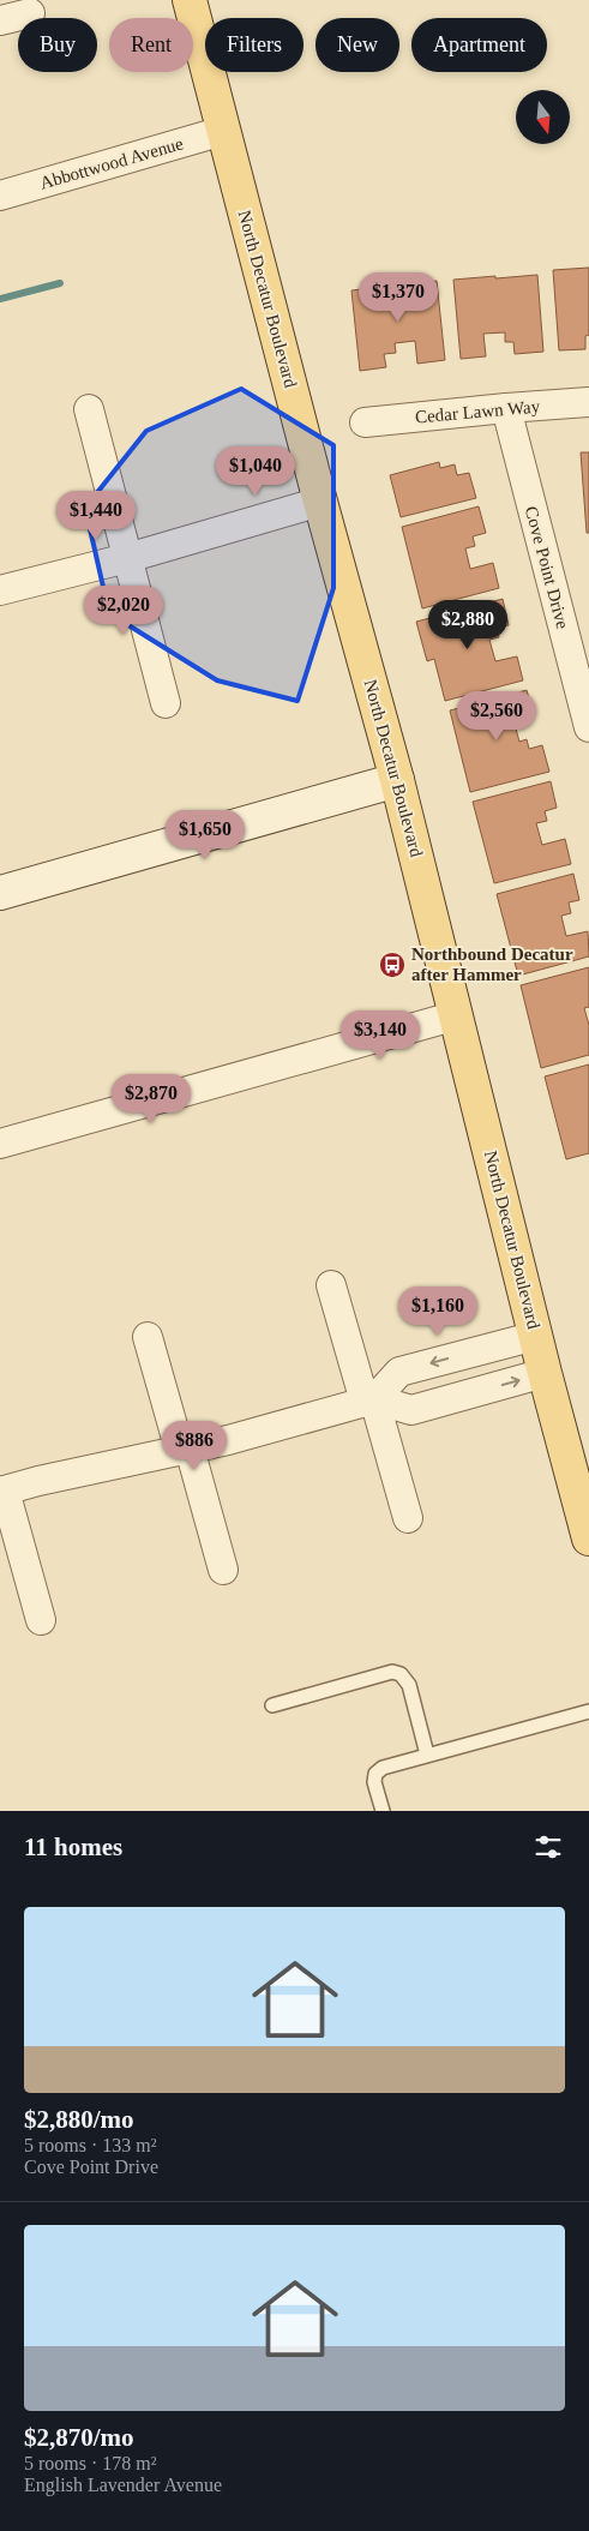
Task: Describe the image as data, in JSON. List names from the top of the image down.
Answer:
{
  "streets": {
    "main road": ["North Decatur Boulevard"],
    "street": ["Abbottwood Avenue", "Cedar Lawn Way", "Cove Point Drive"]
  },
  "crossings": [
    ["Abbottwood Avenue", "North Decatur Boulevard"],
    ["Cedar Lawn Way", "Cove Point Drive"]
  ],
  "places": {
    "bus stop": ["Northbound Decatur after Hammer"]
  },
  "north": "bottom",
  "page": {
    "chip": [
      "Buy",
      "Rent",
      "Filters",
      "New",
      "Apartment"
    ],
    "price": [
      "$1,370",
      "$1,040",
      "$1,440",
      "$2,020",
      "$2,880",
      "$2,560",
      "$1,650",
      "$3,140",
      "$2,870",
      "$1,160",
      "$886"
    ],
    "heading": "11 homes",
    "list": [
      {
        "name": "$2,880/mo",
        "note": "5 rooms · 133 m² · Cove Point Drive"
      },
      {
        "name": "$2,870/mo",
        "note": "5 rooms · 178 m² · English Lavender Avenue"
      }
    ]
  }
}
